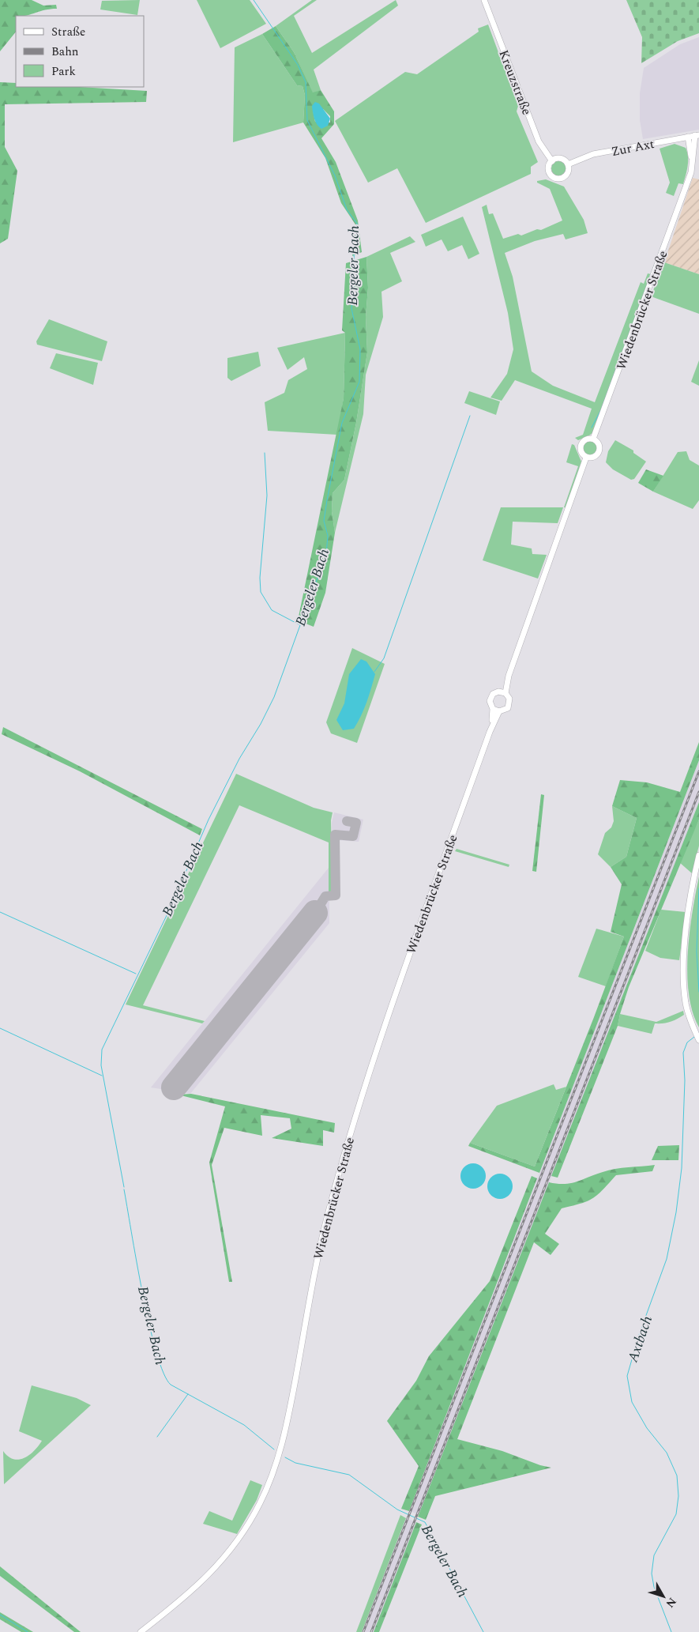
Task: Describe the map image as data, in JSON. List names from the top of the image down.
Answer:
{
  "streets": {
    "street": ["Kreuzstraße", "Zur Axt", "Wiedenbrücker Straße"]
  },
  "crossings": [
    ["Kreuzstraße", "Zur Axt"],
    ["Zur Axt", "Wiedenbrücker Straße"]
  ],
  "water": ["Bergeler Bach", "Axtbach"],
  "legend": ["Straße", "Bahn", "Park"],
  "north": "bottom right"
}
